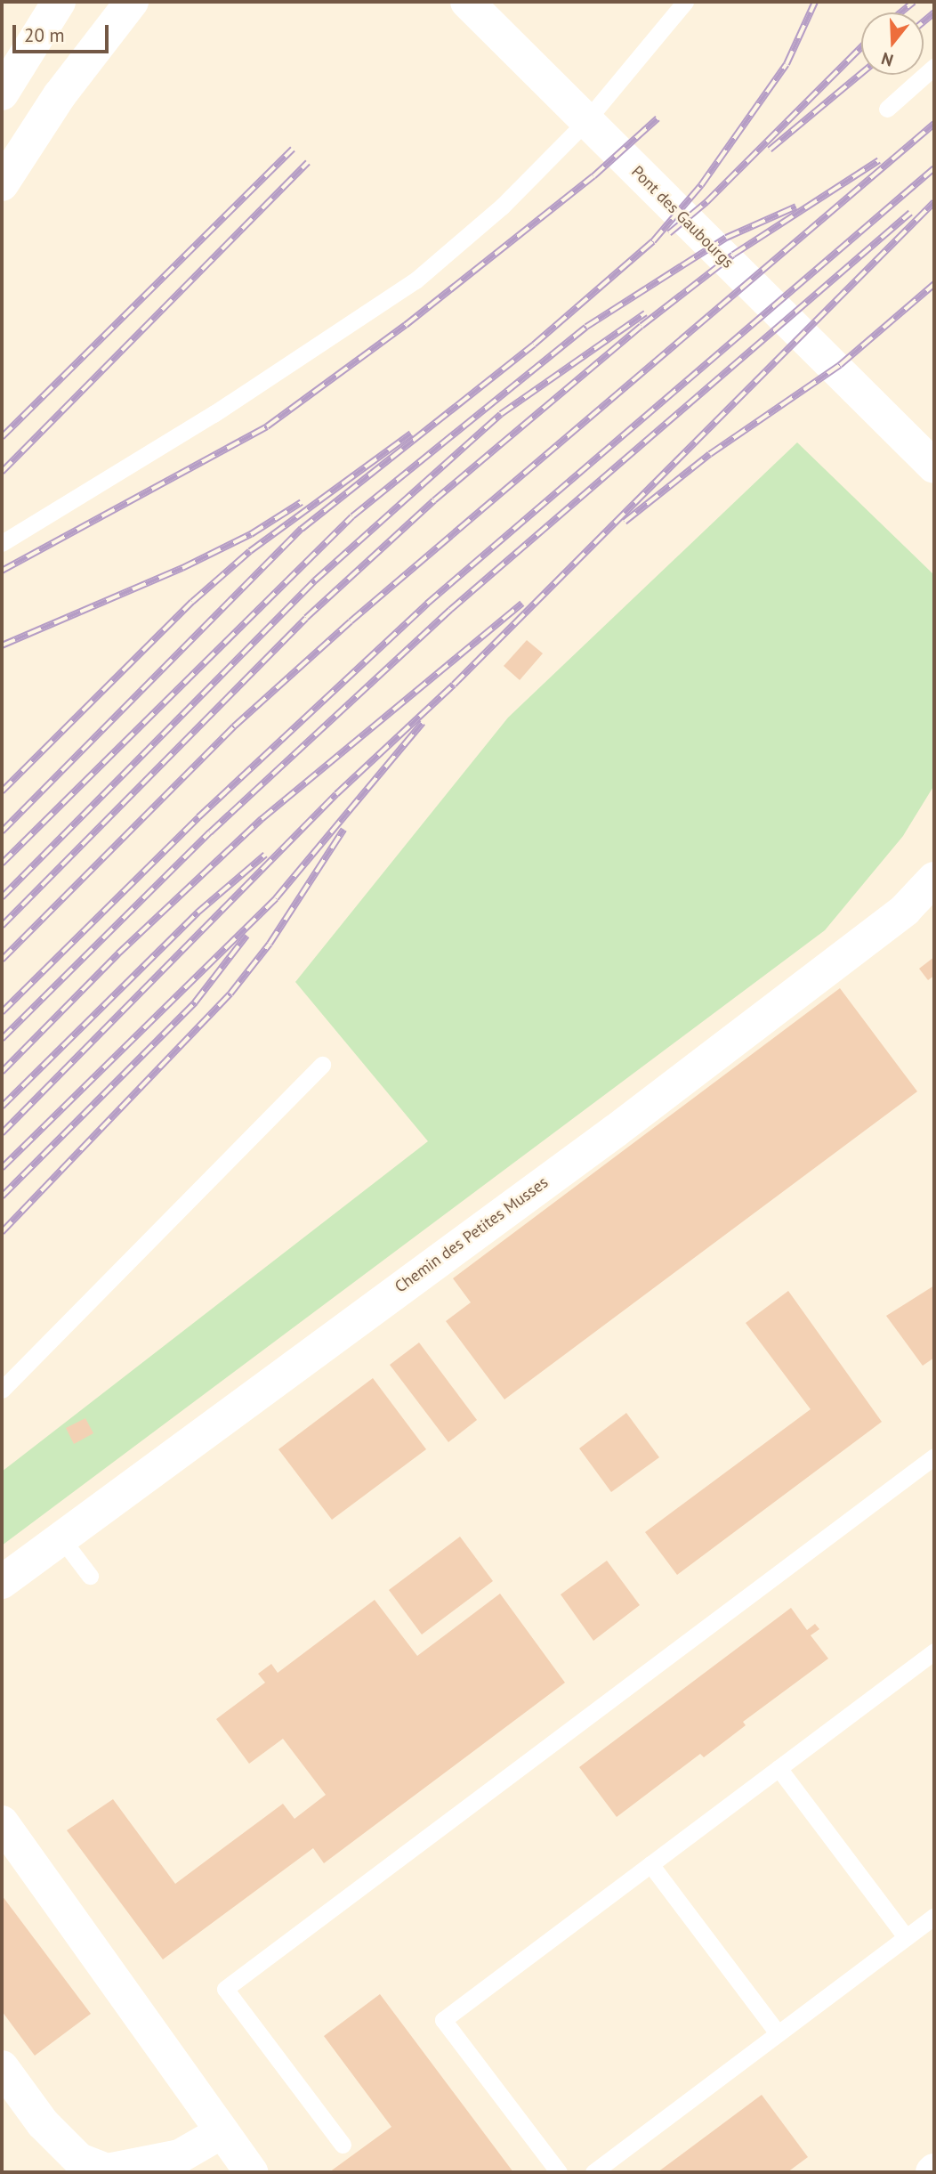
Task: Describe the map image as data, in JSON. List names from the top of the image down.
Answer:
{
  "streets": {
    "street": ["Pont des Gaubourgs", "Chemin des Petites Musses"]
  },
  "scale_bar": "20 m",
  "north": "bottom"
}
